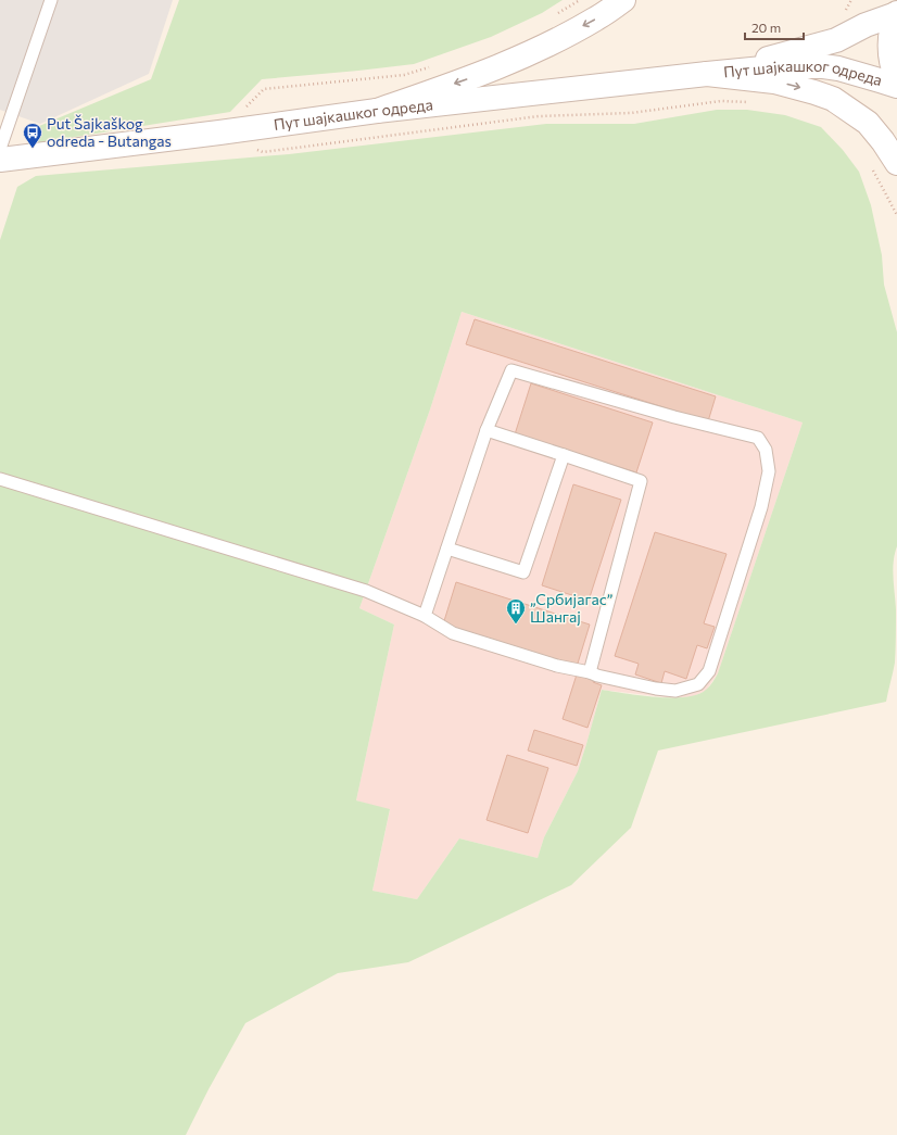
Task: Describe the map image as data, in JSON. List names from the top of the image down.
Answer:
{
  "streets": {
    "street": ["Пут шајкашког одреда"]
  },
  "places": {
    "bus stop": ["Put Šajkaškog odreda - Butangas"],
    "building": ["„Србијагас” Шангај"]
  },
  "scale_bar": "20 m"
}
